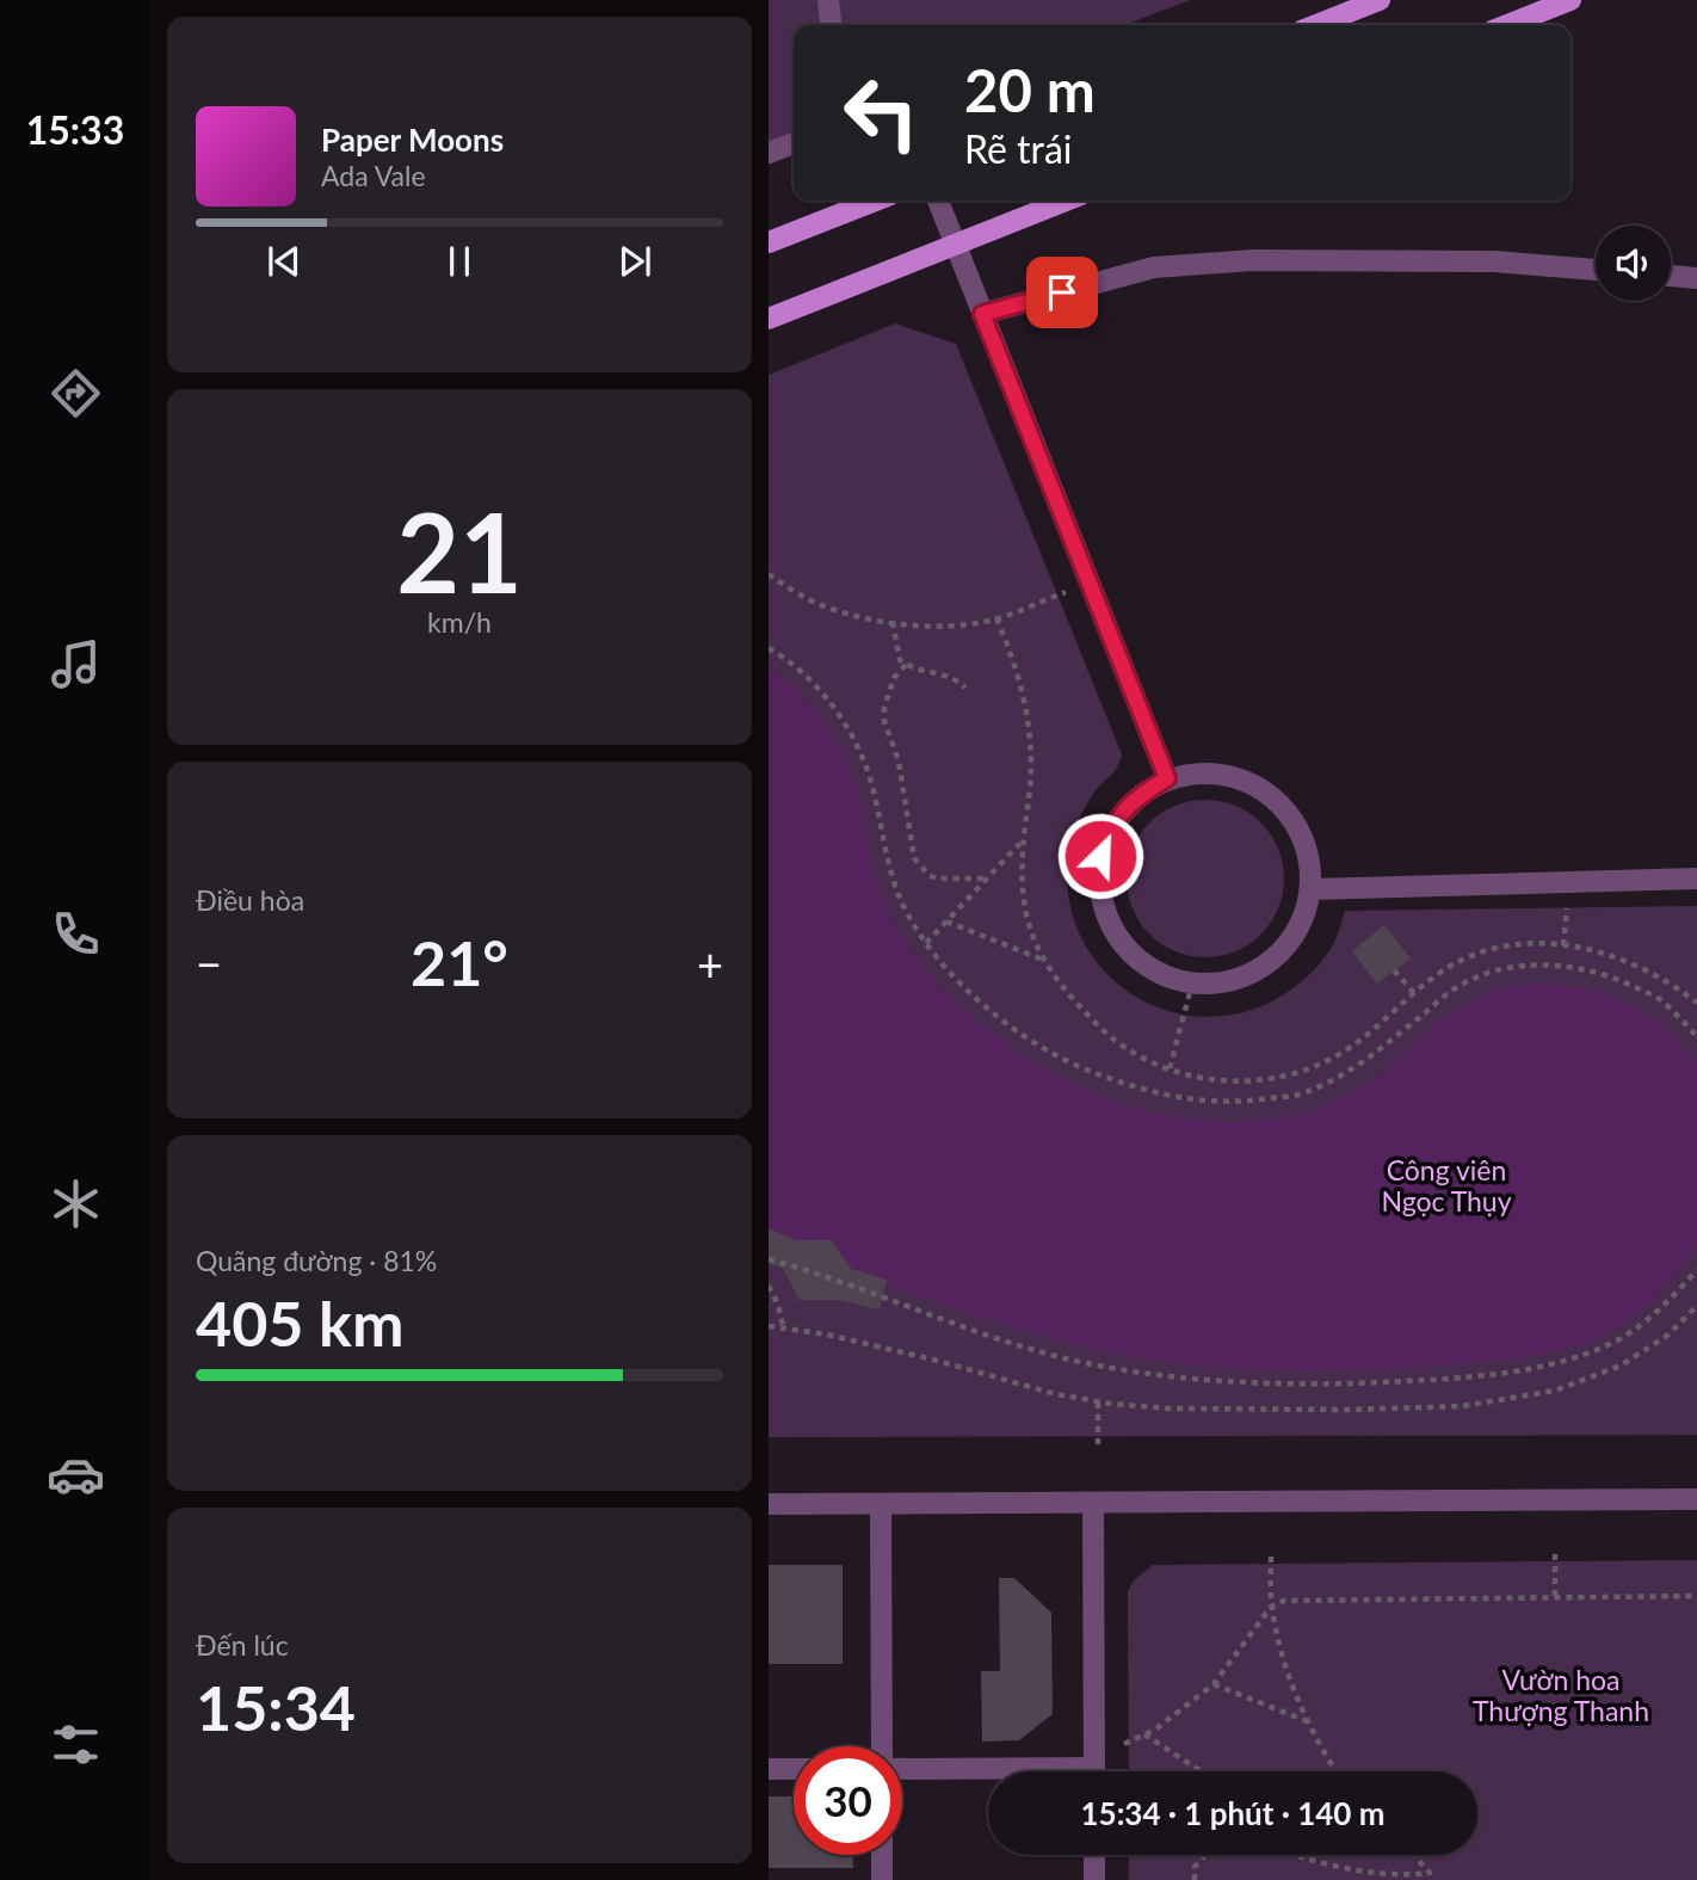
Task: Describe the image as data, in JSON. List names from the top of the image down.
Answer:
{
  "parks": ["Công viên Ngọc Thụy", "Vườn hoa Thượng Thanh"],
  "page": {
    "tabs": "15:33",
    "turn": ["20 m", "Rẽ trái"],
    "song": ["Paper Moons", "Ada Vale"],
    "tile": [
      ["21", "km/h"],
      "Điều hòa",
      ["Quãng đường · 81%", "405 km"],
      ["Đến lúc", "15:34"]
    ],
    "heat": ["−", "21°", "+"],
    "limit": "30",
    "trip": "15:34 · 1 phút · 140 m"
  }
}
